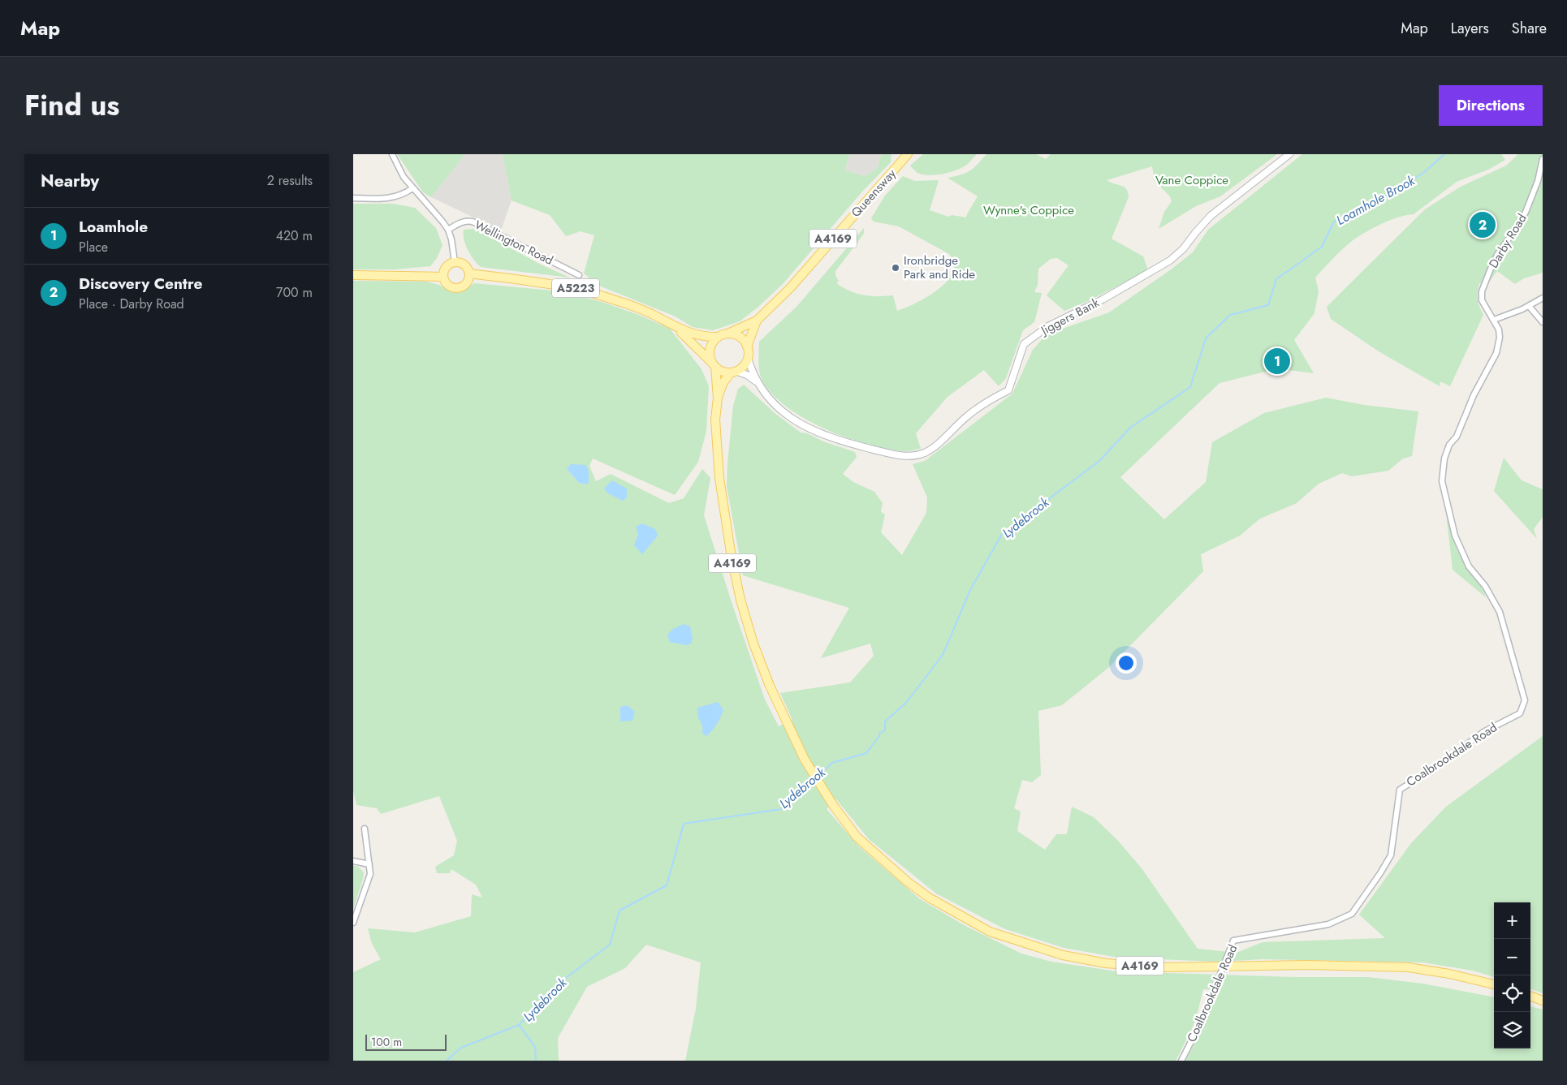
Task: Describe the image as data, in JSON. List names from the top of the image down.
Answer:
{
  "streets": {
    "main road": [
      "Queensway",
      "A4169",
      "Wellington Road",
      "A5223"
    ],
    "street": ["Darby Road", "Jiggers Bank", "Coalbrookdale Road"]
  },
  "crossings": [
    ["Queensway", "A4169"],
    ["Queensway", "Wellington Road"],
    ["Queensway", "Jiggers Bank"],
    ["A4169", "Wellington Road"],
    ["A4169", "Jiggers Bank"],
    ["Darby Road", "Coalbrookdale Road"],
    ["Wellington Road", "Jiggers Bank"]
  ],
  "water": ["Loamhole Brook", "Lydebrook"],
  "parks": ["Vane Coppice", "Wynne's Coppice"],
  "places": ["Ironbridge Park and Ride"],
  "scale_bar": "100 m",
  "page": {
    "header": "Map",
    "nav": ["Map", "Layers", "Share"],
    "title": "Find us",
    "buttons": "Directions",
    "heading": ["Nearby", "2 results"],
    "list": [
      {
        "mark": "1",
        "name": "Loamhole",
        "note": "Place",
        "value": "420 m"
      },
      {
        "mark": "2",
        "name": "Discovery Centre",
        "note": "Place · Darby Road",
        "value": "700 m"
      }
    ],
    "pins": ["2", "1"],
    "map_buttons": ["+", "−"],
    "scale": "100 m"
  }
}
